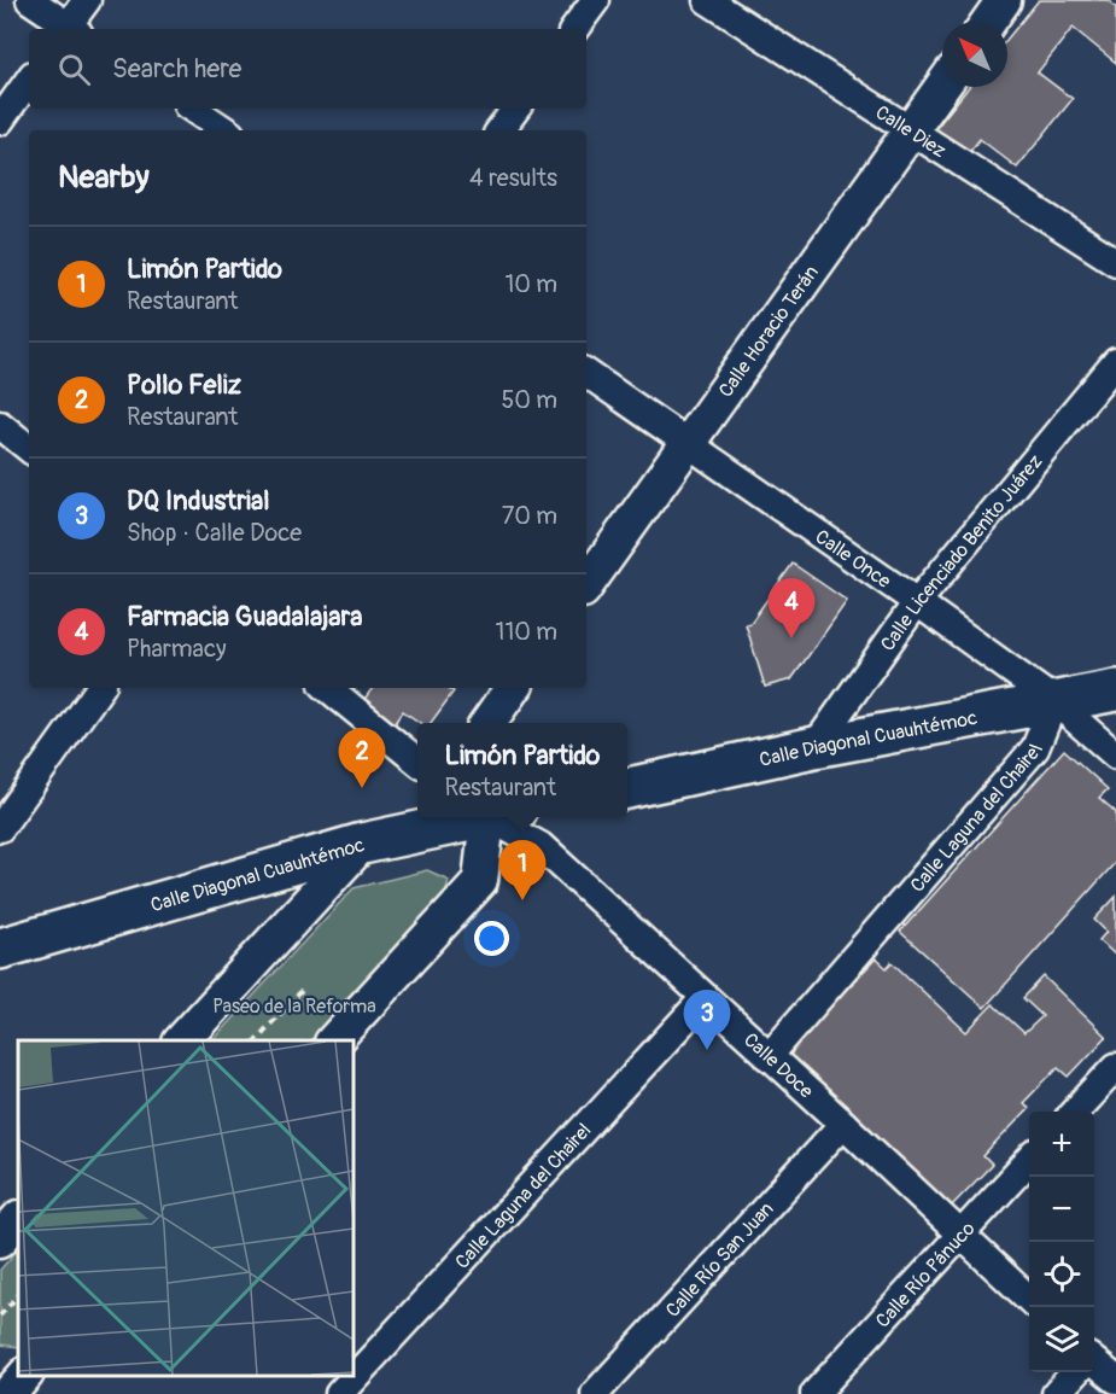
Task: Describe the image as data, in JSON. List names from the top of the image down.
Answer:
{
  "streets": {
    "main road": ["Calle Diagonal Cuauhtémoc"],
    "street": [
      "Calle Diez",
      "Calle Horacio Terán",
      "Calle Licenciado Benito Juárez",
      "Calle Once",
      "Calle Laguna del Chairel",
      "Calle Doce",
      "Calle Río San Juan",
      "Calle Río Pánuco"
    ]
  },
  "crossings": [
    ["Calle Diez", "Calle Horacio Terán"],
    ["Calle Horacio Terán", "Calle Once"],
    ["Calle Licenciado Benito Juárez", "Calle Once"],
    ["Calle Licenciado Benito Juárez", "Calle Diagonal Cuauhtémoc"],
    ["Calle Once", "Calle Diagonal Cuauhtémoc"],
    ["Calle Once", "Calle Laguna del Chairel"],
    ["Calle Diagonal Cuauhtémoc", "Calle Laguna del Chairel"],
    ["Calle Laguna del Chairel", "Calle Doce"],
    ["Calle Doce", "Calle Río San Juan"],
    ["Calle Doce", "Calle Río Pánuco"]
  ],
  "parks": ["Paseo de la Reforma"],
  "north": "top left",
  "page": {
    "search": "Search here",
    "heading": ["Nearby", "4 results"],
    "list": [
      {
        "mark": "1",
        "name": "Limón Partido",
        "note": "Restaurant",
        "value": "10 m"
      },
      {
        "mark": "2",
        "name": "Pollo Feliz",
        "note": "Restaurant",
        "value": "50 m"
      },
      {
        "mark": "3",
        "name": "DQ Industrial",
        "note": "Shop · Calle Doce",
        "value": "70 m"
      },
      {
        "mark": "4",
        "name": "Farmacia Guadalajara",
        "note": "Pharmacy",
        "value": "110 m"
      }
    ],
    "pins": [
      "4",
      "2",
      "1",
      "3"
    ],
    "popup": ["Limón Partido", "Restaurant"],
    "map_buttons": ["+", "−"]
  }
}
